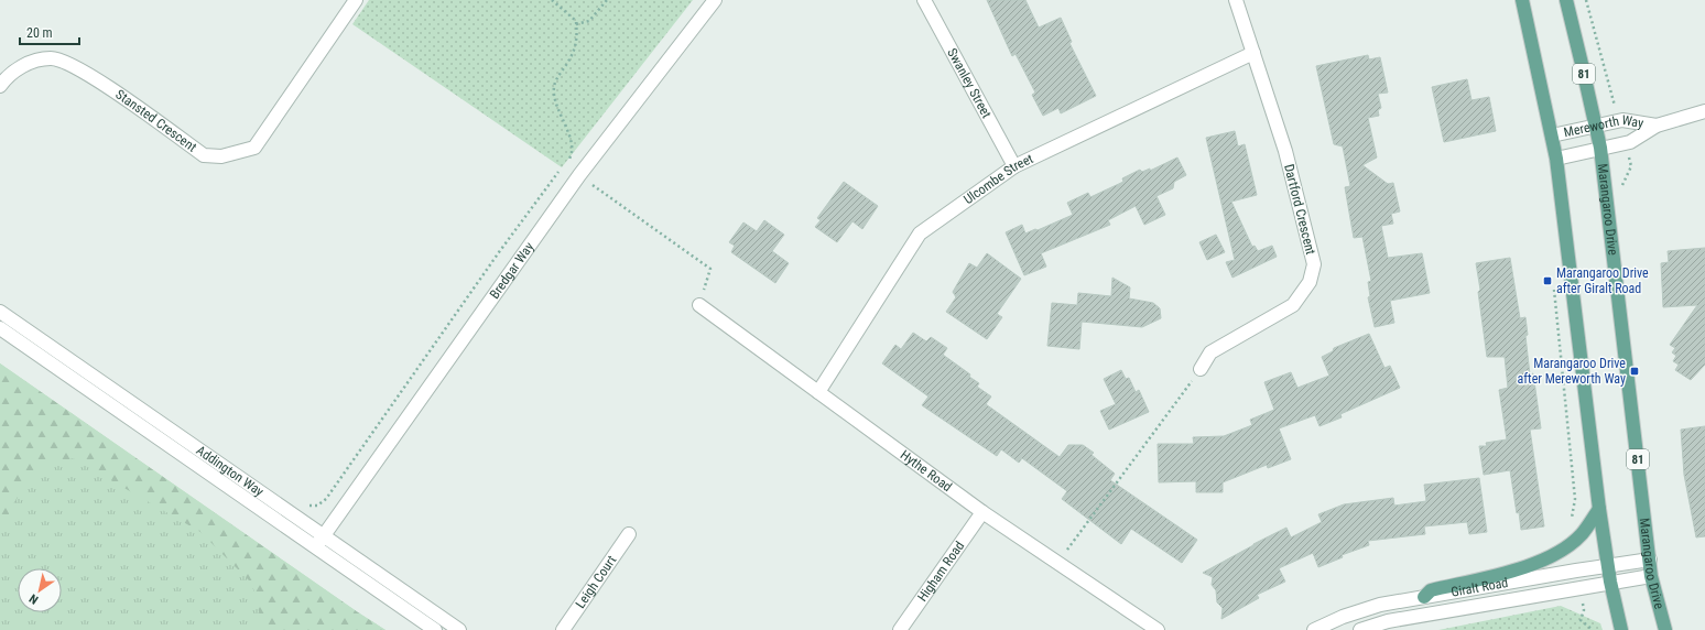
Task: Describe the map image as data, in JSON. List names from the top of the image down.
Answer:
{
  "streets": {
    "main road": ["81", "Marangaroo Drive"],
    "street": [
      "Swanley Street",
      "Stansted Crescent",
      "Mereworth Way",
      "Ulcombe Street",
      "Dartford Crescent",
      "Bredgar Way",
      "Addington Way",
      "Hythe Road",
      "Higham Road",
      "Leigh Court",
      "Giralt Road"
    ]
  },
  "crossings": [
    ["Swanley Street", "Ulcombe Street"],
    ["Mereworth Way", "Marangaroo Drive"],
    ["Ulcombe Street", "Dartford Crescent"],
    ["Ulcombe Street", "Hythe Road"],
    ["Marangaroo Drive", "Giralt Road"],
    ["Bredgar Way", "Addington Way"],
    ["Hythe Road", "Higham Road"]
  ],
  "places": {
    "transit": ["Marangaroo Drive after Giralt Road", "Marangaroo Drive after Mereworth Way"]
  },
  "scale_bar": "20 m",
  "north": "bottom left"
}
